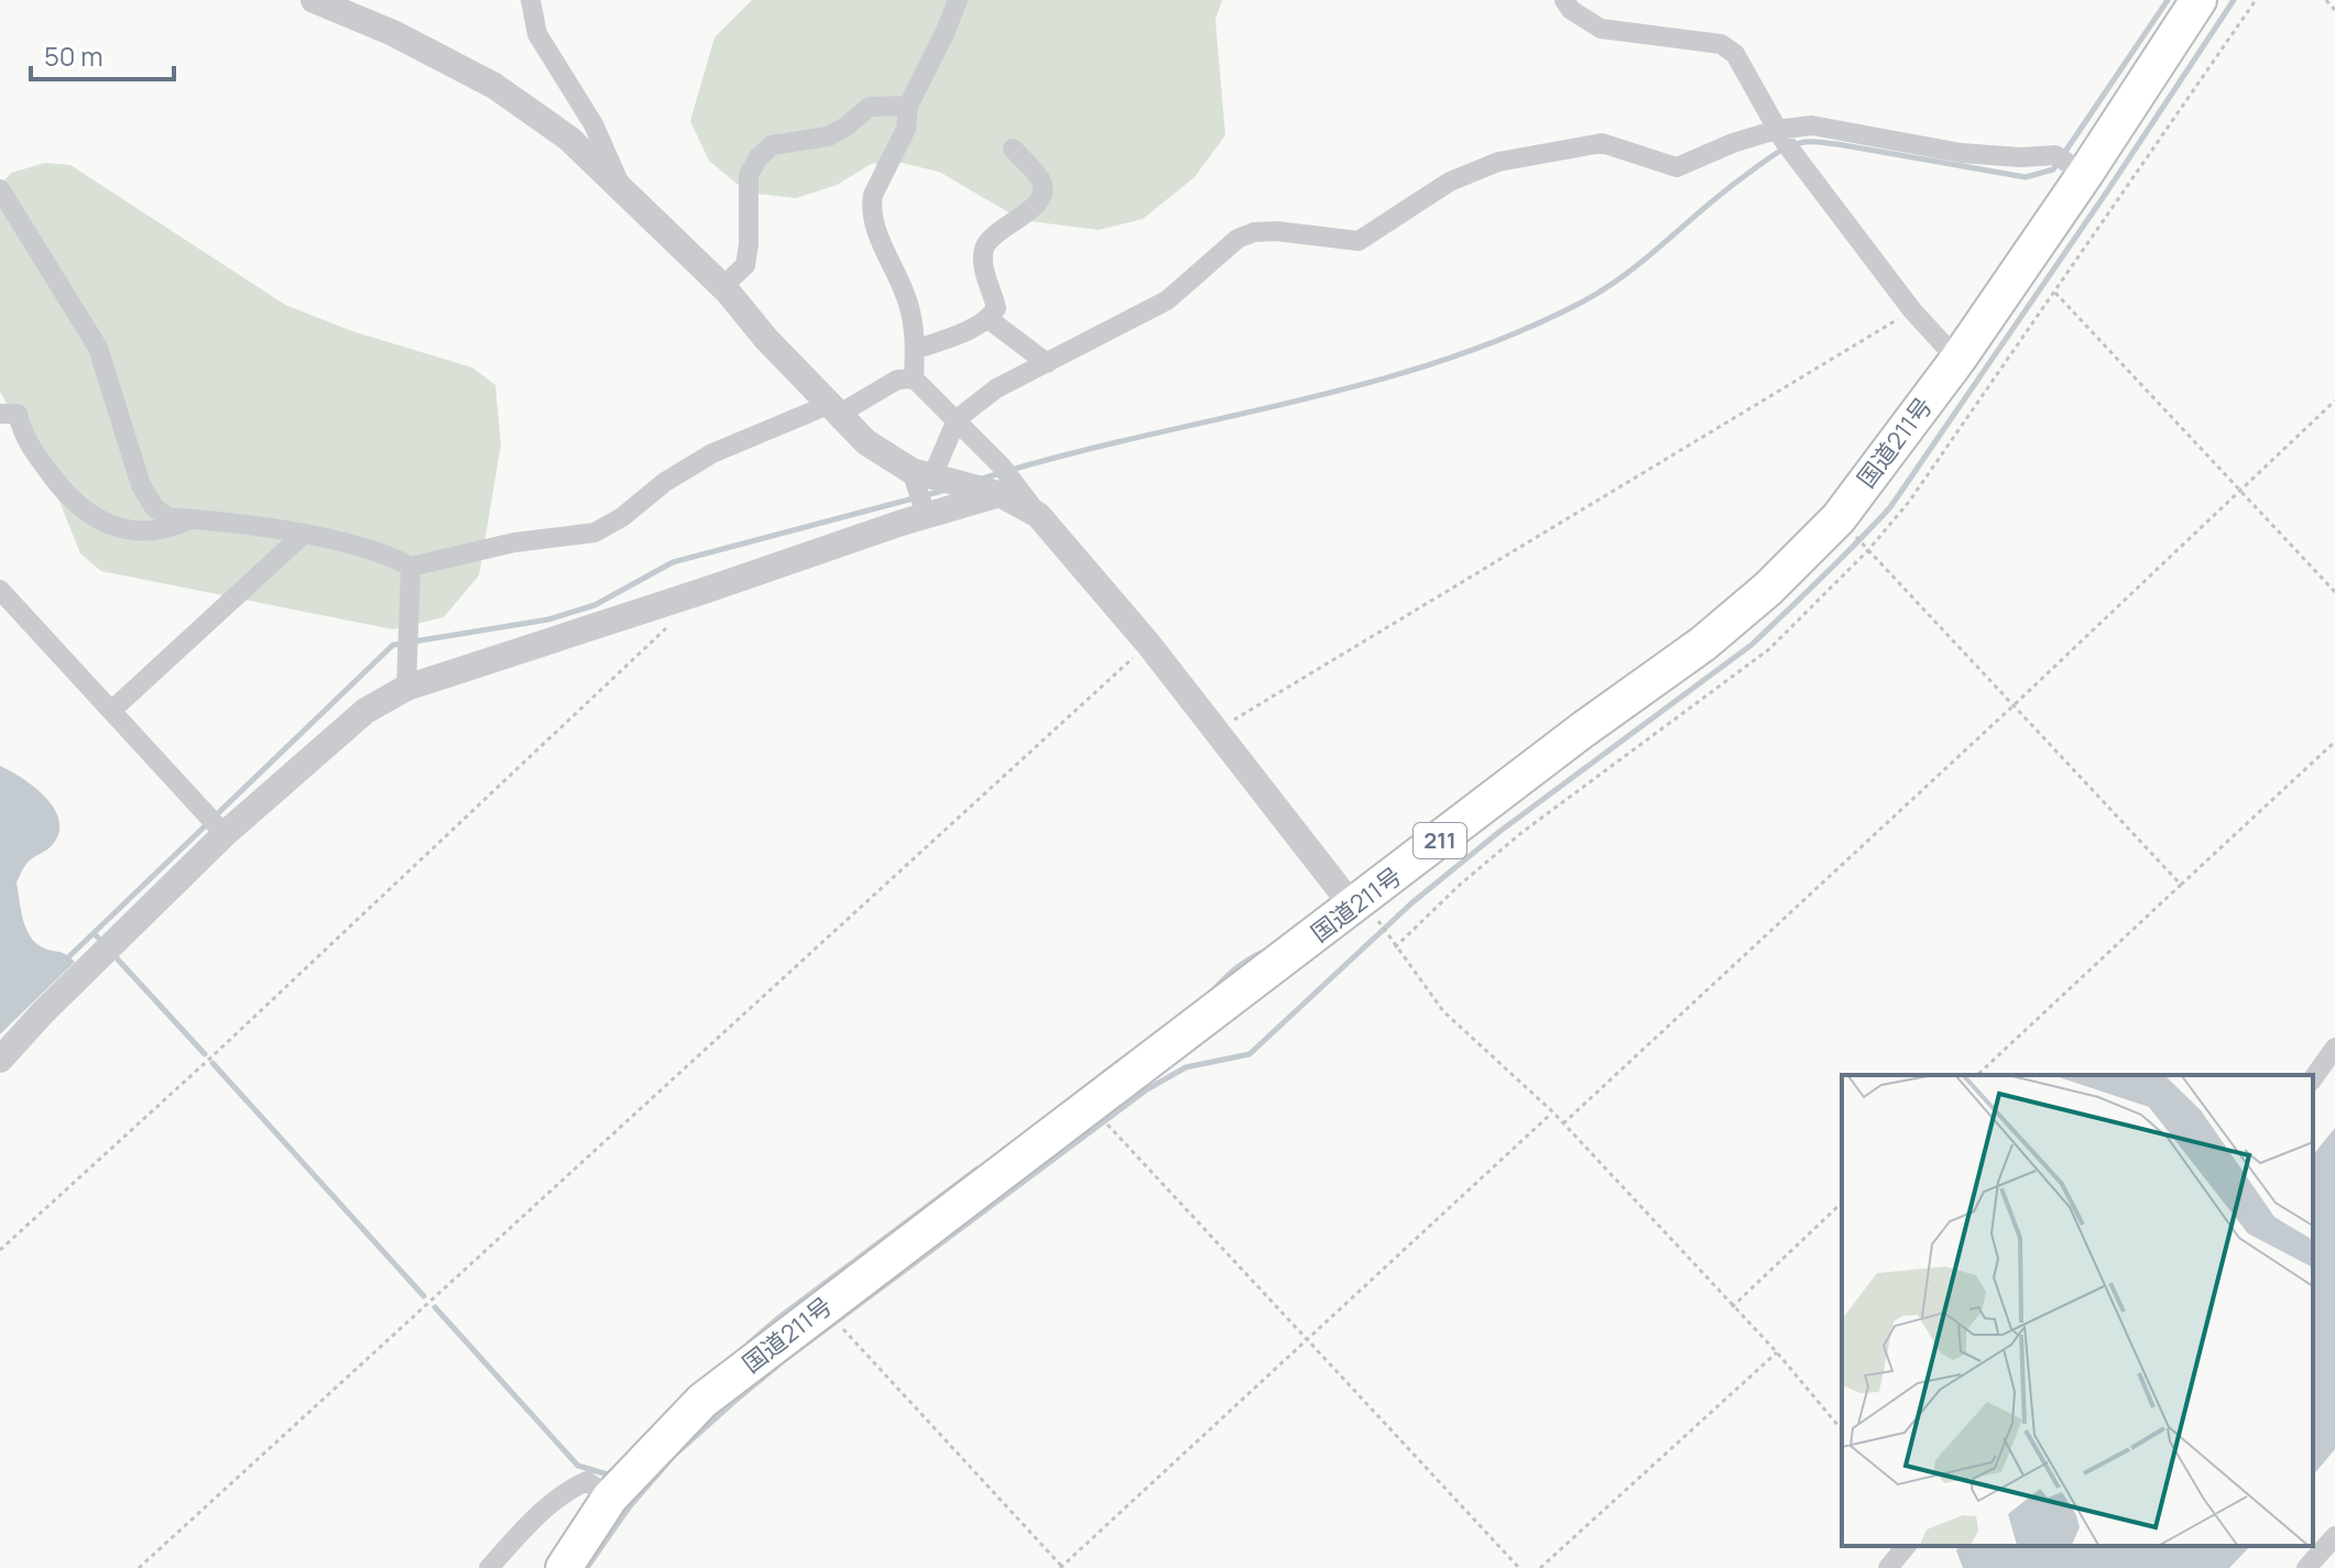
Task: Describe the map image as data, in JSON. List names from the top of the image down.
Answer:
{
  "streets": {
    "highway": ["国道211号", "211"]
  },
  "scale_bar": "50 m"
}
